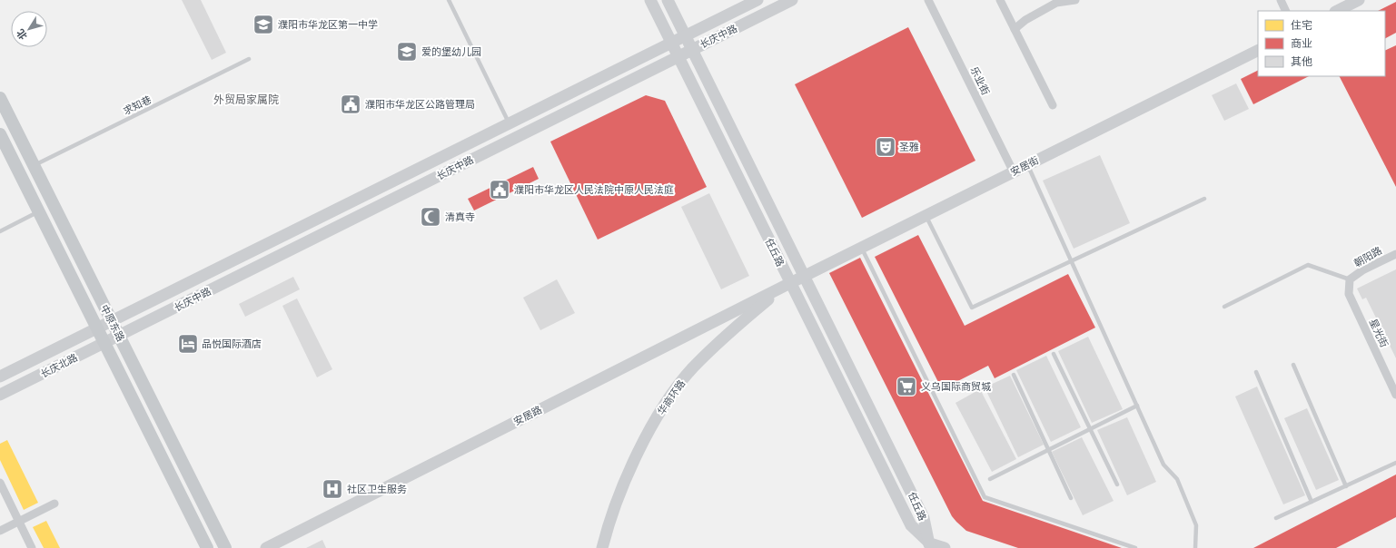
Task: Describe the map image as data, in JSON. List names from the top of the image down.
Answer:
{
  "streets": {
    "main road": ["中原东路"],
    "street": [
      "长庆中路",
      "乐业街",
      "安居街",
      "任丘路",
      "朝阳路",
      "星光街",
      "长庆北路",
      "华商环路",
      "安居路"
    ],
    "lane": ["求知巷"]
  },
  "crossings": [
    ["长庆中路", "任丘路"],
    ["长庆中路", "中原东路"],
    ["长庆中路", "长庆北路"],
    ["乐业街", "安居街"],
    ["求知巷", "中原东路"],
    ["安居街", "任丘路"],
    ["安居街", "华商环路"],
    ["安居街", "安居路"],
    ["任丘路", "华商环路"],
    ["任丘路", "安居路"],
    ["朝阳路", "星光街"],
    ["中原东路", "长庆北路"],
    ["华商环路", "安居路"]
  ],
  "districts": ["外贸局家属院"],
  "places": {
    "school or university": ["濮阳市华龙区第一中学", "爱的堡幼儿园"],
    "public building": ["濮阳市华龙区公路管理局", "濮阳市华龙区人民法院中原人民法庭"],
    "theatre": ["圣雅"],
    "mosque": ["清真寺"],
    "hotel": ["品悦国际酒店"],
    "supermarket": ["义乌国际商贸城"],
    "hospital": ["社区卫生服务"]
  },
  "legend": ["住宅", "商业", "其他"],
  "north": "bottom left"
}
